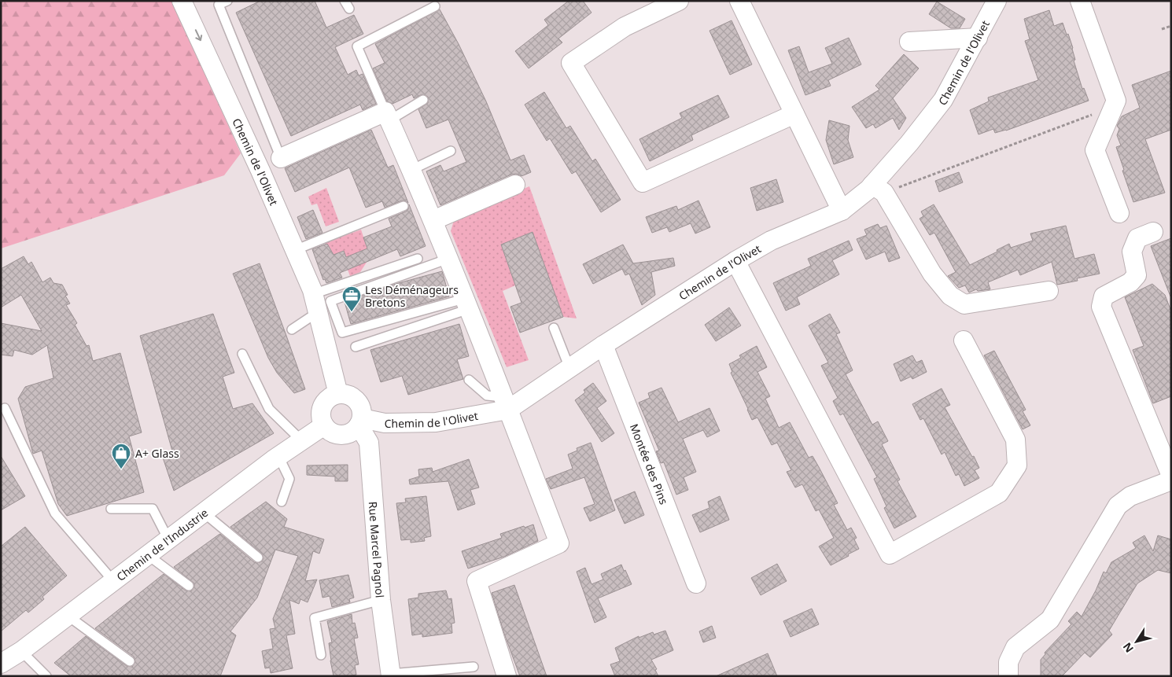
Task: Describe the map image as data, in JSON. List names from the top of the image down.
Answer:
{
  "streets": {
    "street": [
      "Chemin de l'Olivet",
      "Montée des Pins",
      "Chemin de l'Industrie",
      "Rue Marcel Pagnol"
    ]
  },
  "crossings": [
    ["Chemin de l'Olivet", "Montée des Pins"],
    ["Chemin de l'Olivet", "Chemin de l'Industrie"],
    ["Chemin de l'Olivet", "Rue Marcel Pagnol"],
    ["Chemin de l'Industrie", "Rue Marcel Pagnol"]
  ],
  "places": {
    "office": ["Les Déménageurs Bretons"],
    "shop": ["A+ Glass"]
  },
  "north": "bottom left"
}
